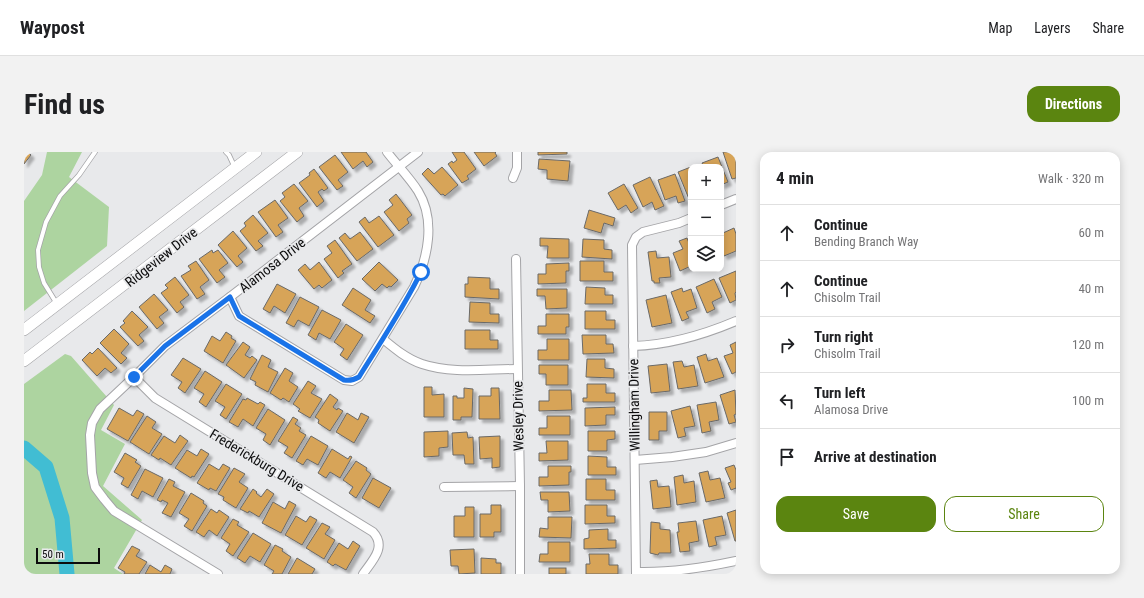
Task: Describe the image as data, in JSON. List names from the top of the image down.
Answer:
{
  "streets": {
    "main road": ["Ridgeview Drive"],
    "street": [
      "Alamosa Drive",
      "Willingham Drive",
      "Wesley Drive",
      "Frederickburg Drive"
    ]
  },
  "crossings": [
    ["Alamosa Drive", "Frederickburg Drive"]
  ],
  "scale_bar": "50 m",
  "page": {
    "header": "Waypost",
    "nav": ["Map", "Layers", "Share"],
    "buttons": [
      "Directions",
      ["Save", "Share"]
    ],
    "title": "Find us",
    "heading": ["4 min", "Walk · 320 m"],
    "map_buttons": ["+", "−"],
    "list": [
      ["Continue", "Bending Branch Way", "60 m"],
      ["Continue", "Chisolm Trail", "40 m"],
      ["Turn right", "Chisolm Trail", "120 m"],
      ["Turn left", "Alamosa Drive", "100 m"],
      "Arrive at destination"
    ],
    "scale": "50 m"
  }
}
